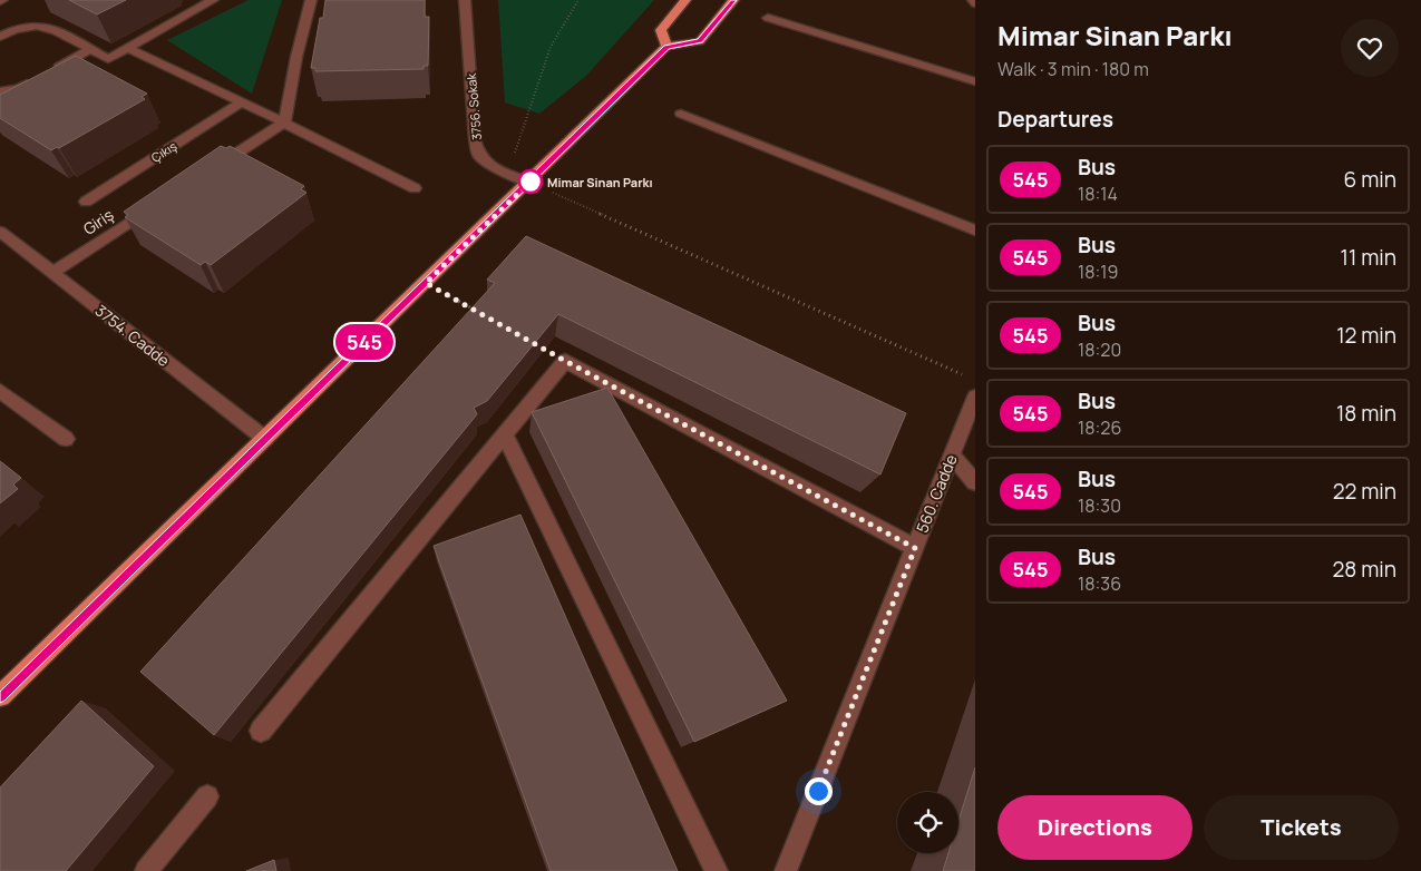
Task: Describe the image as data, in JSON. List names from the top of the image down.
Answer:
{
  "streets": {
    "street": [
      "3756. Sokak",
      "Çıkış",
      "Giriş",
      "3754. Cadde",
      "560. Cadde"
    ]
  },
  "crossings": [
    ["Giriş", "3754. Cadde"]
  ],
  "places": ["Mimar Sinan Parkı"],
  "lines": ["bus line 545"],
  "page": {
    "on_map": "545",
    "heading": [
      ["Mimar Sinan Parkı", "Walk · 3 min · 180 m"],
      "Departures"
    ],
    "list": [
      {
        "mark": "545",
        "name": "Bus",
        "note": "18:14",
        "value": "6 min"
      },
      {
        "mark": "545",
        "name": "Bus",
        "note": "18:19",
        "value": "11 min"
      },
      {
        "mark": "545",
        "name": "Bus",
        "note": "18:20",
        "value": "12 min"
      },
      {
        "mark": "545",
        "name": "Bus",
        "note": "18:26",
        "value": "18 min"
      },
      {
        "mark": "545",
        "name": "Bus",
        "note": "18:30",
        "value": "22 min"
      },
      {
        "mark": "545",
        "name": "Bus",
        "note": "18:36",
        "value": "28 min"
      }
    ],
    "buttons": ["Directions", "Tickets"]
  }
}
